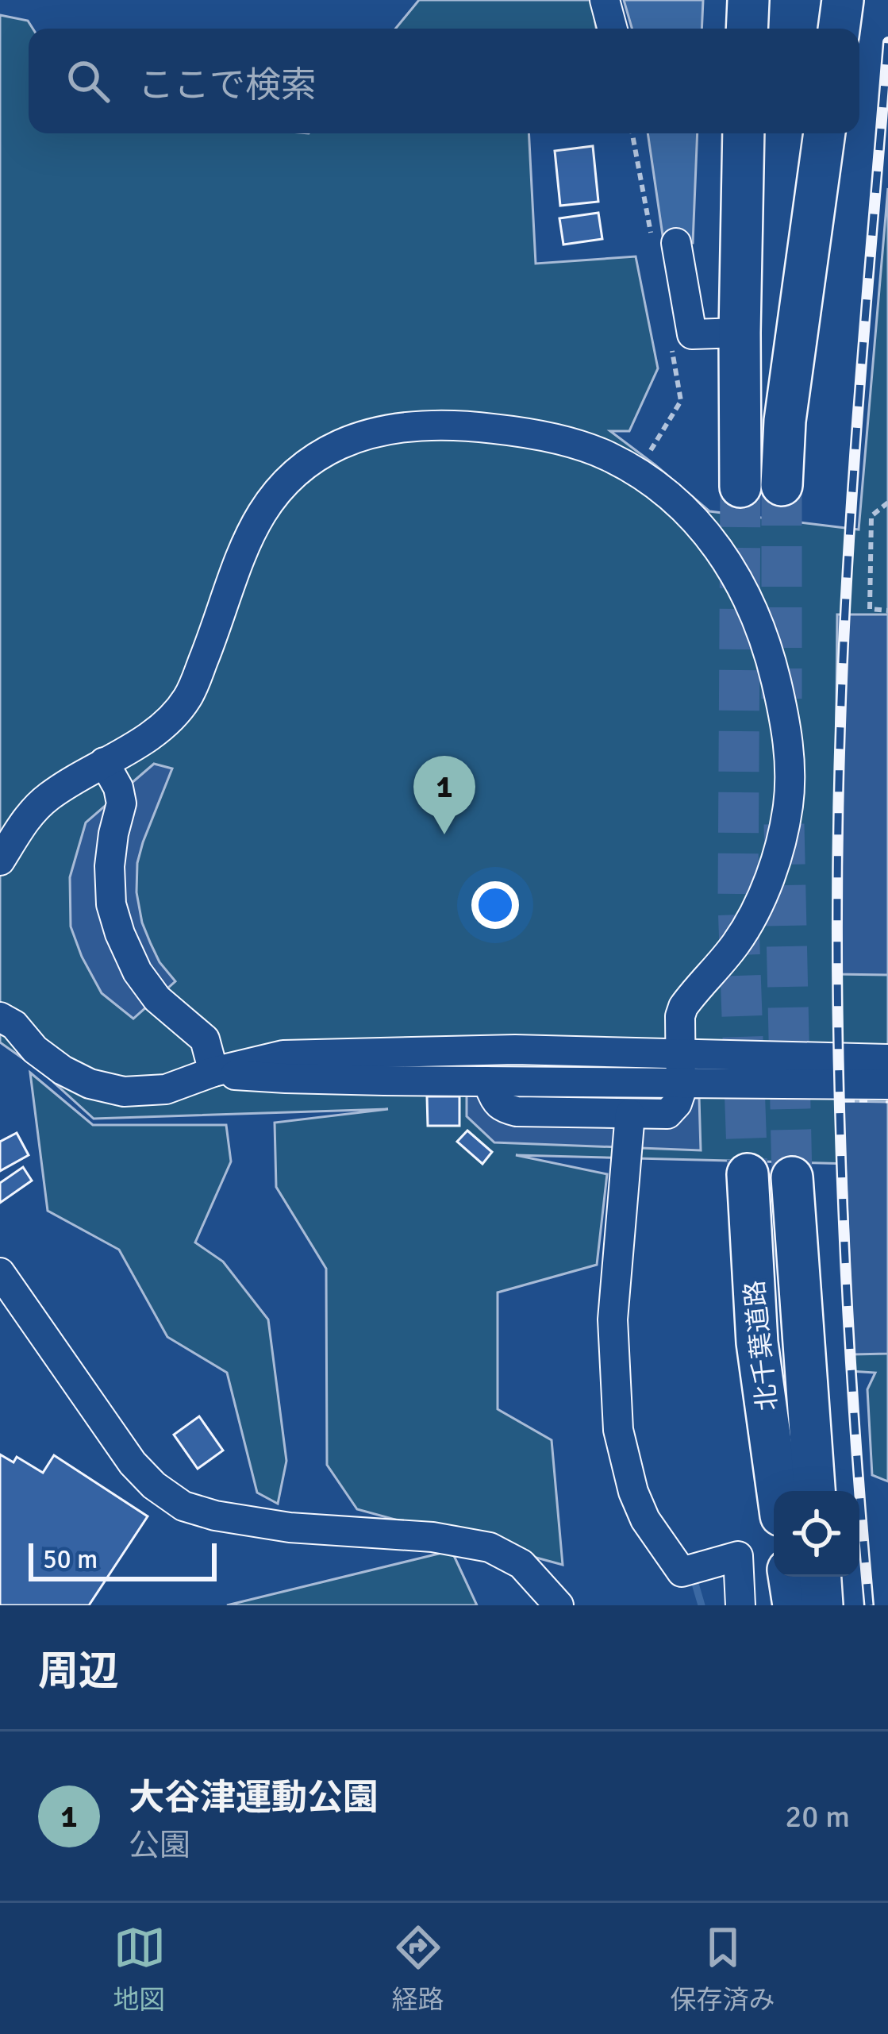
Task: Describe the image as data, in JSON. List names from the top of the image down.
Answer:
{
  "streets": {
    "highway": ["北千葉道路"]
  },
  "scale_bar": "50 m",
  "page": {
    "search": "ここで検索",
    "pins": "1",
    "scale": "50 m",
    "heading": "周辺",
    "list": [
      {
        "mark": "1",
        "name": "大谷津運動公園",
        "note": "公園",
        "value": "20 m"
      }
    ],
    "nav": ["地図", "経路", "保存済み"]
  }
}
